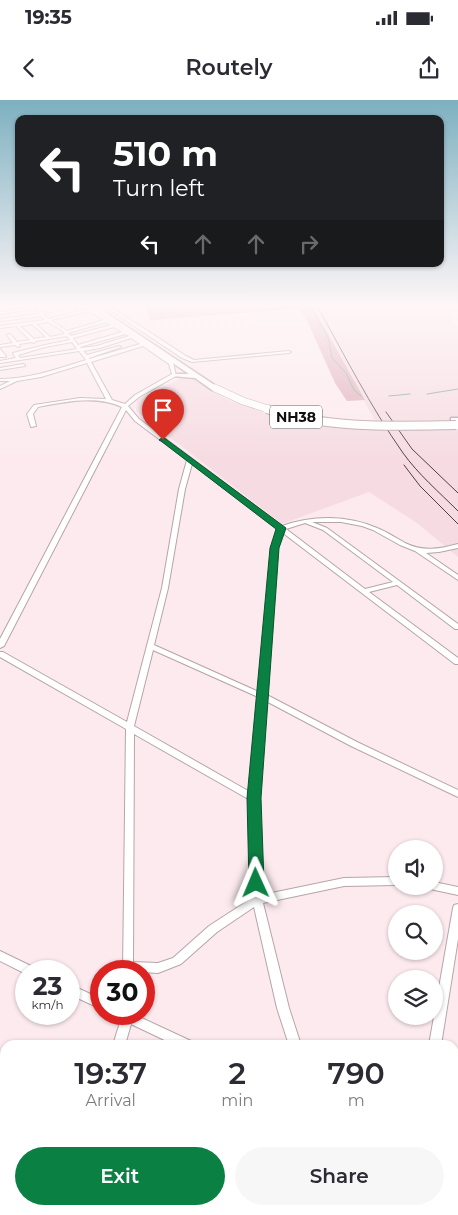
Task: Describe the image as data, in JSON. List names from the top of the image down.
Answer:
{
  "streets": {
    "highway": ["NH38"]
  },
  "page": {
    "status": "19:35",
    "header": "Routely",
    "turn": ["510 m", "Turn left"],
    "speed": "23 km/h",
    "limit": "30",
    "eta": [
      "19:37",
      "Arrival",
      "2",
      "min",
      "790",
      "m"
    ],
    "buttons": ["Exit", "Share"]
  }
}
